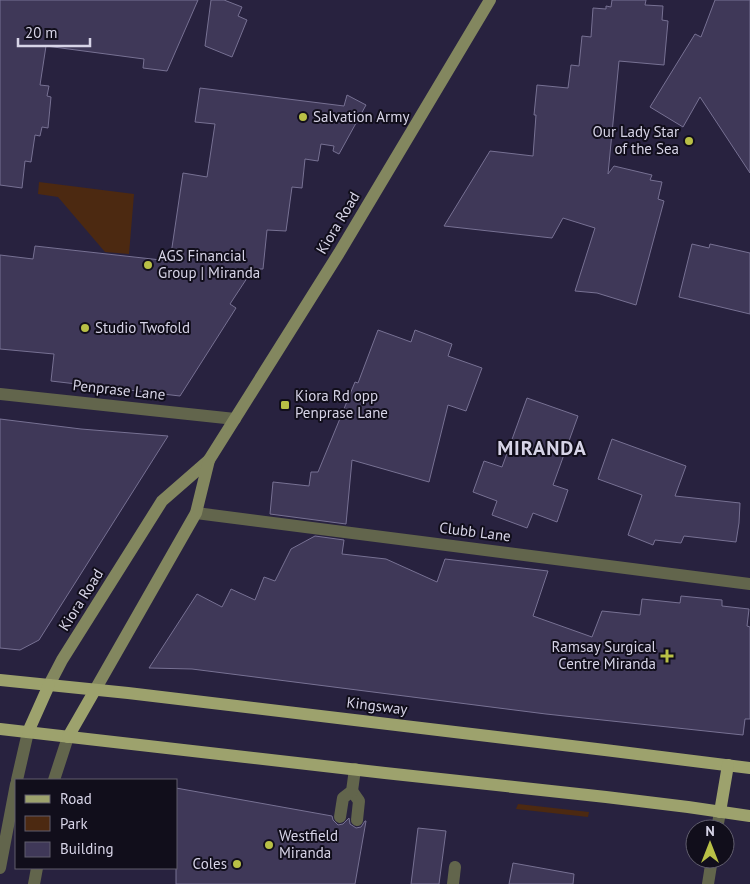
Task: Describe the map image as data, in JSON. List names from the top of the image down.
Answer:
{
  "streets": {
    "main road": ["Kiora Road", "Kingsway"],
    "street": ["Penprase Lane", "Clubb Lane"]
  },
  "crossings": [
    ["Kiora Road", "Penprase Lane"],
    ["Kiora Road", "Clubb Lane"],
    ["Kiora Road", "Kingsway"]
  ],
  "districts": ["MIRANDA"],
  "places": {
    "other": [
      "Salvation Army",
      "Our Lady Star of the Sea",
      "AGS Financial Group | Miranda",
      "Studio Twofold",
      "Westfield Miranda",
      "Coles"
    ],
    "transit": ["Kiora Rd opp Penprase Lane"],
    "health": ["Ramsay Surgical Centre Miranda"]
  },
  "legend": ["Road", "Park", "Building"],
  "scale_bar": "20 m",
  "north": "top"
}
